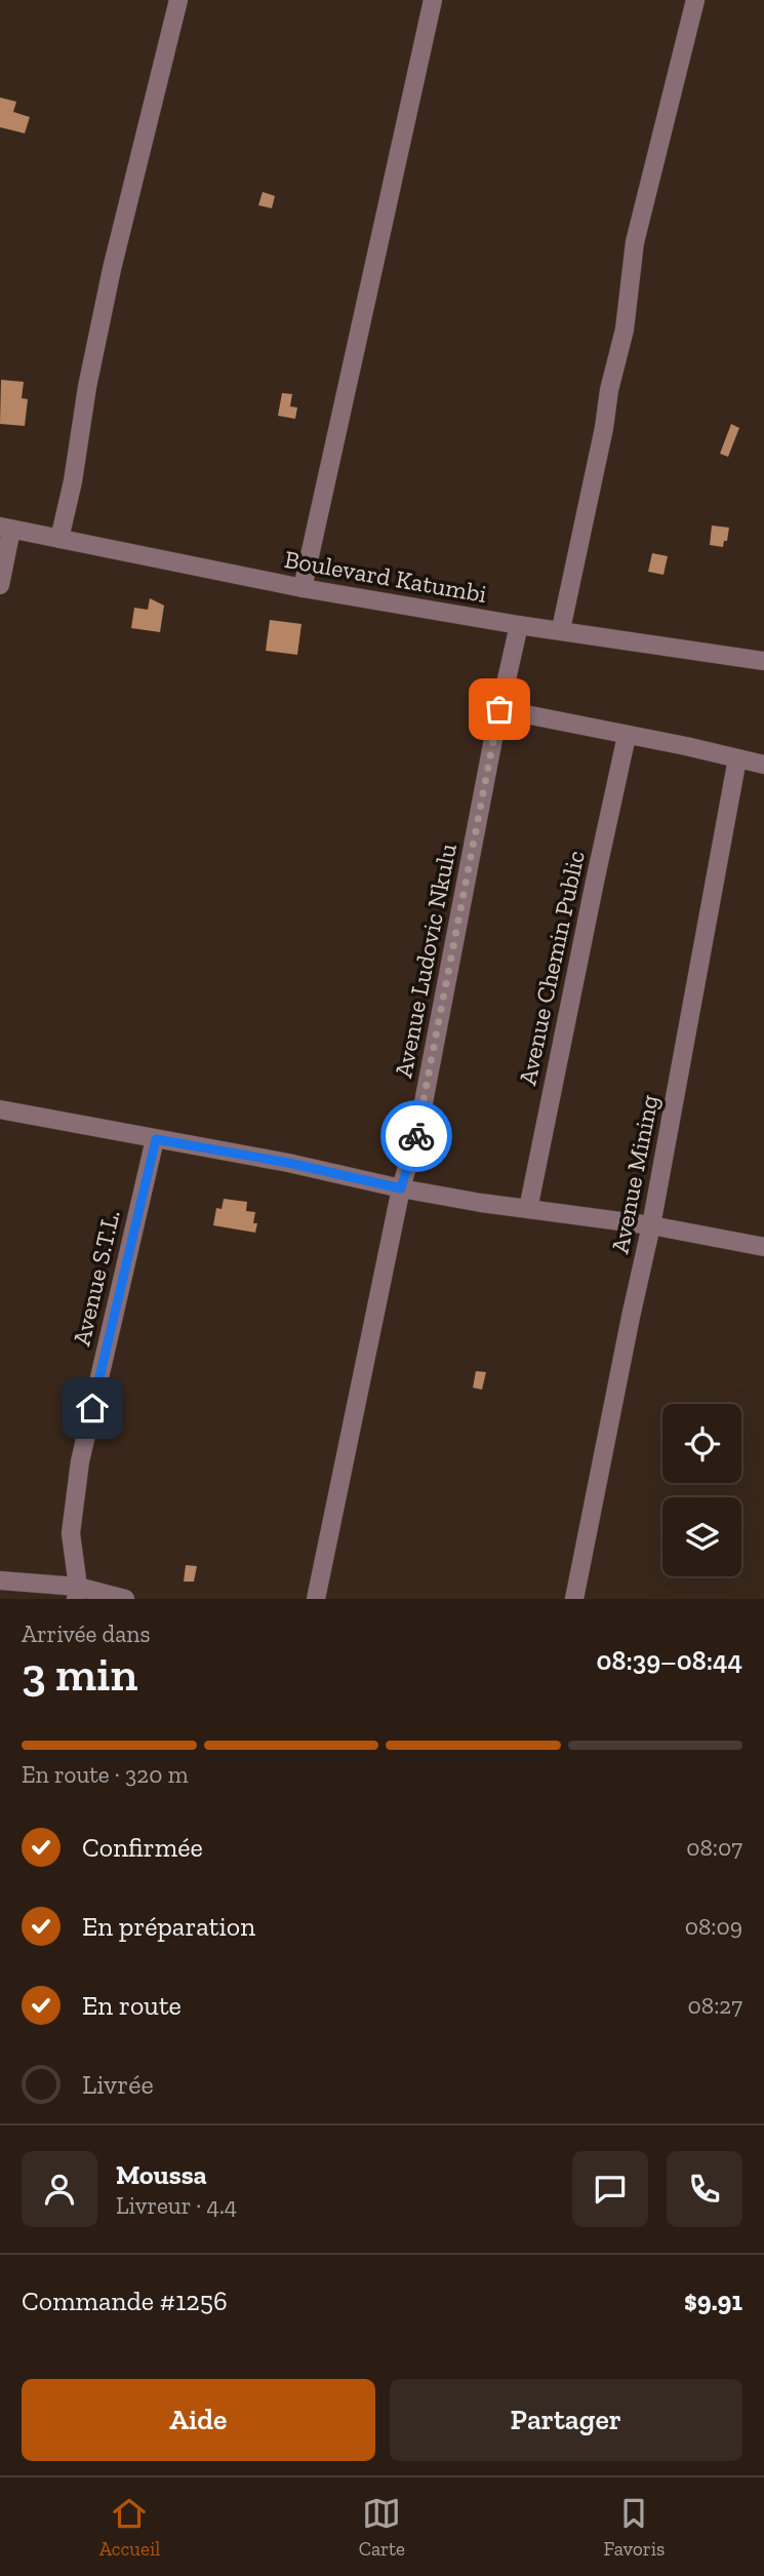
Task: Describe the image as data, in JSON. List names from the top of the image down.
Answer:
{
  "streets": {
    "street": [
      "Boulevard Katumbi",
      "Avenue Ludovic Nkulu",
      "Avenue Chemin Public",
      "Avenue Mining",
      "Avenue S.T.L."
    ]
  },
  "crossings": [
    ["Boulevard Katumbi", "Avenue Ludovic Nkulu"]
  ],
  "page": {
    "heading": ["3 min", "Arrivée dans", "08:39–08:44"],
    "panel": [
      "Moussa",
      "Livreur · 4.4",
      "Commande #1256",
      "$9.91"
    ],
    "bar": "En route · 320 m",
    "list": [
      ["Confirmée", "08:07"],
      ["En préparation", "08:09"],
      ["En route", "08:27"],
      "Livrée"
    ],
    "buttons": ["Aide", "Partager"],
    "tabs": ["Accueil", "Carte", "Favoris"]
  }
}
